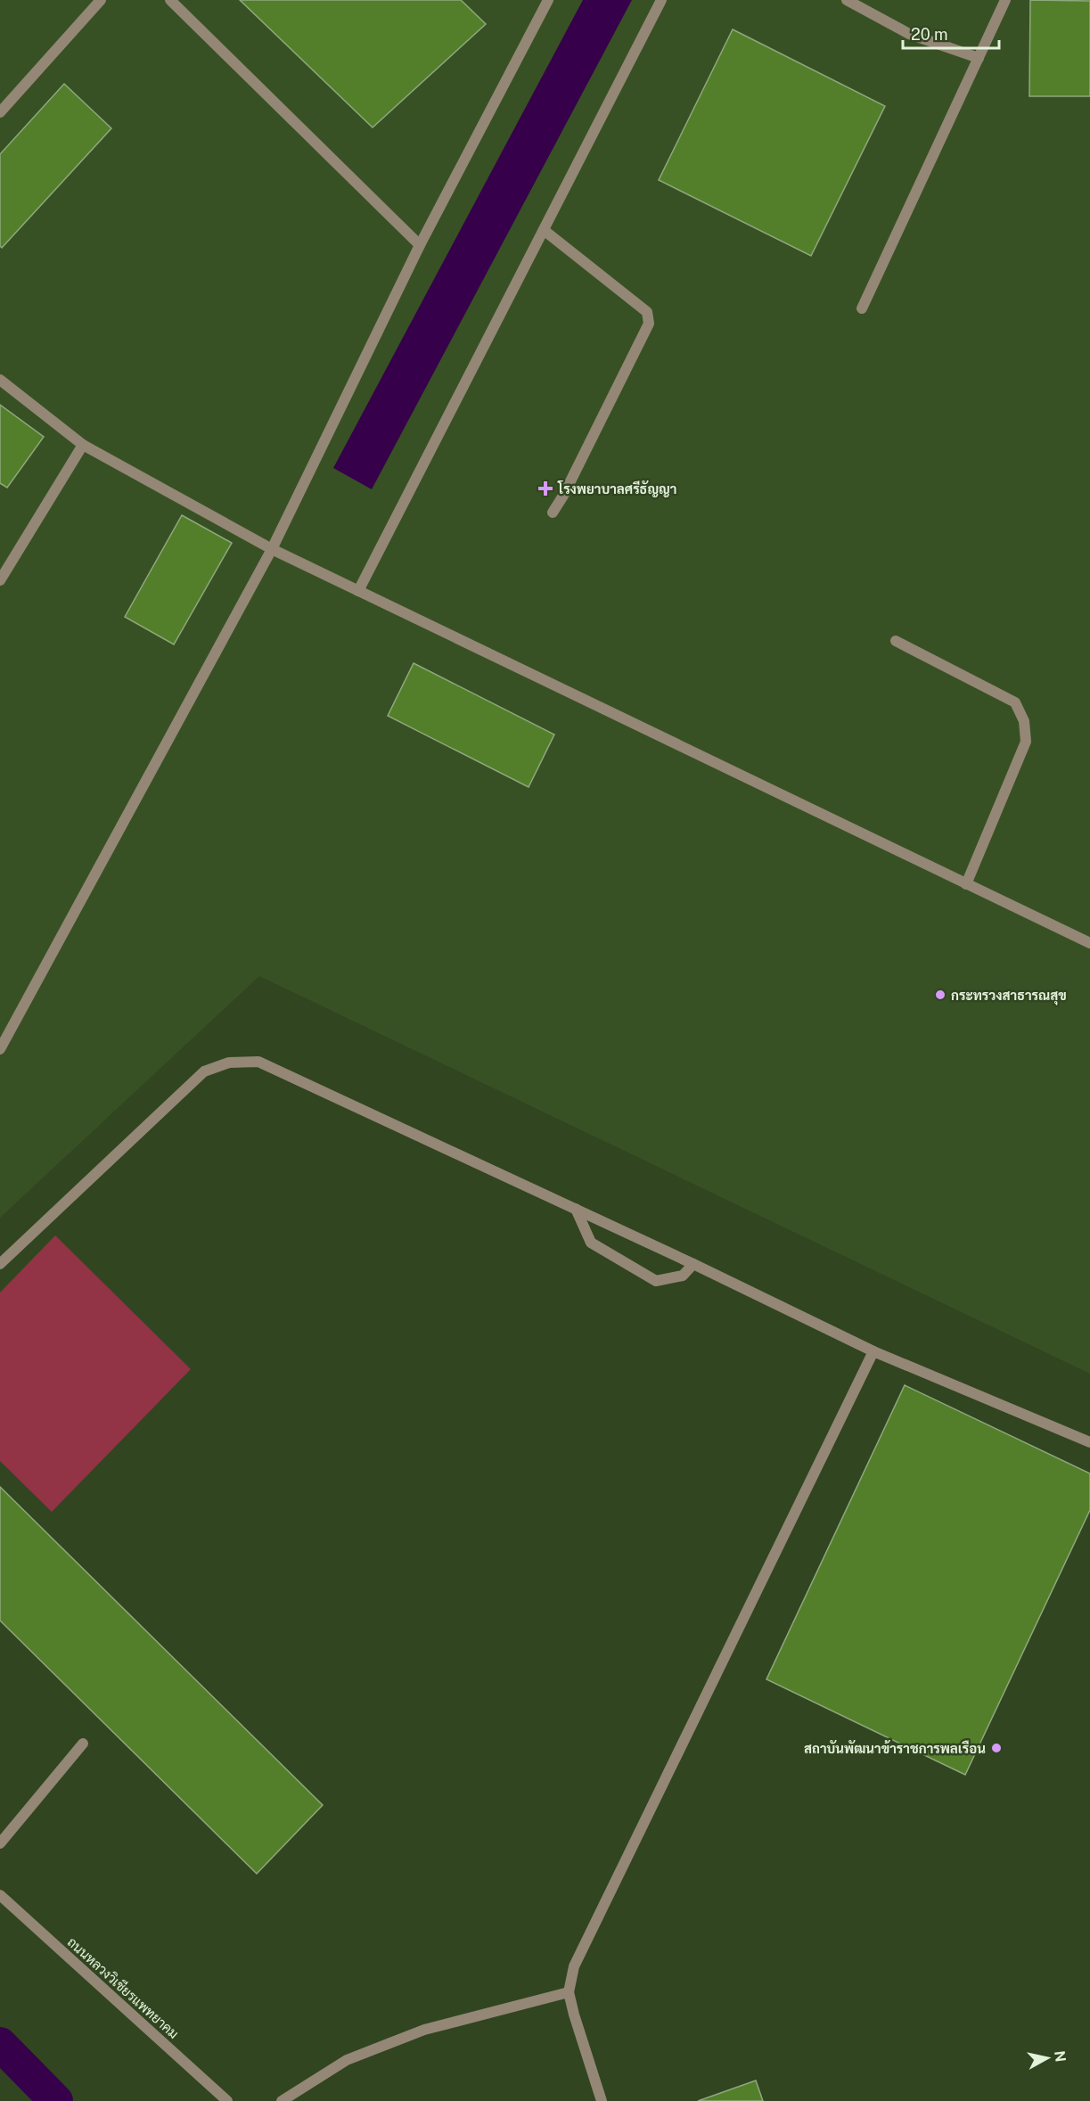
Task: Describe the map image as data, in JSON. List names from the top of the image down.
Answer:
{
  "streets": {
    "street": ["ถนนหลวงวิเชียรแพทยาคม"]
  },
  "places": {
    "health": ["โรงพยาบาลศรีธัญญา"],
    "other": ["กระทรวงสาธารณสุข", "สถาบันพัฒนาข้าราชการพลเรือน"]
  },
  "scale_bar": "20 m",
  "north": "right"
}
